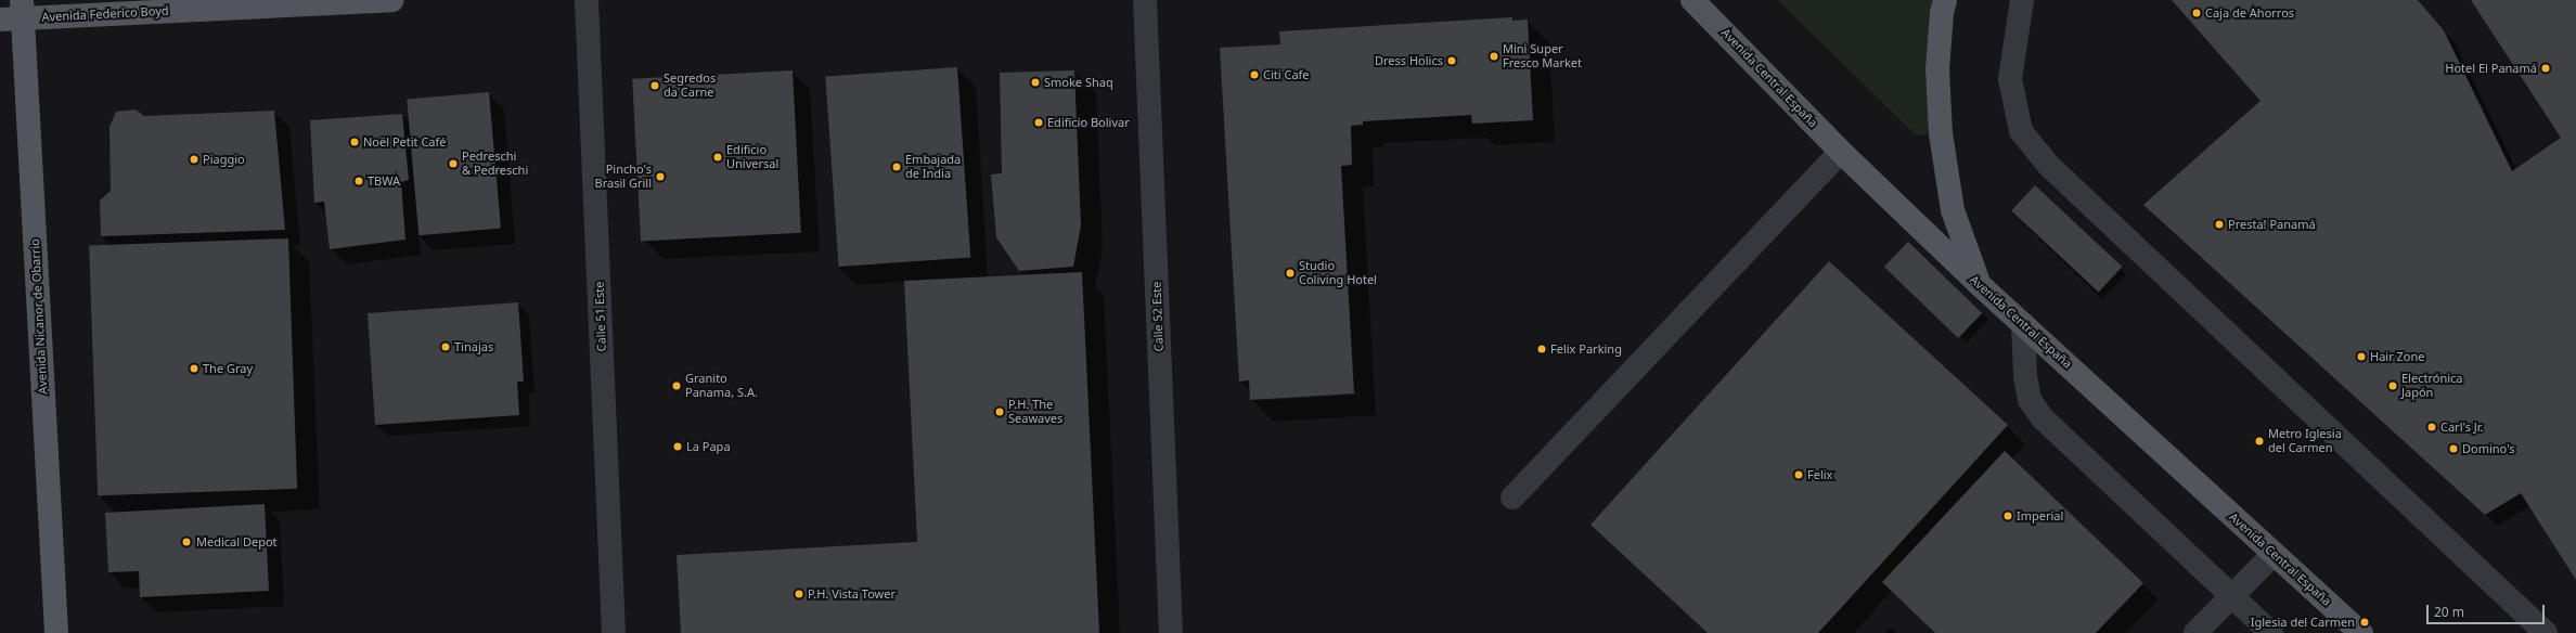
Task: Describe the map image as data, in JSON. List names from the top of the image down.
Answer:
{
  "streets": {
    "main road": ["Avenida Federico Boyd", "Avenida Central España", "Avenida Nicanor de Obarrio"],
    "street": ["Calle 51 Este", "Calle 52 Este"]
  },
  "crossings": [
    ["Avenida Federico Boyd", "Avenida Nicanor de Obarrio"]
  ],
  "places": [
    "Caja de Ahorros",
    "Mini Super Fresco Market",
    "Dress Holics",
    "Hotel El Panamá",
    "Citi Cafe",
    "Smoke Shaq",
    "Segredos da Carne",
    "Edificio Bolivar",
    "Noël Petit Café",
    "Edificio Universal",
    "Piaggio",
    "Pedreschi & Pedreschi",
    "Embajada de India",
    "Pincho's Brasil Grill",
    "TBWA",
    "Presta! Panamá",
    "Studio Coliving Hotel",
    "Tinajas",
    "Felix Parking",
    "Hair Zone",
    "The Gray",
    "Granito Panama, S.A.",
    "Electrónica Japón",
    "P.H. The Seawaves",
    "Carl's Jr.",
    "Metro Iglesia del Carmen",
    "La Papa",
    "Domino's",
    "Felix",
    "Imperial",
    "Medical Depot",
    "P.H. Vista Tower",
    "Iglesia del Carmen"
  ],
  "scale_bar": "20 m"
}
